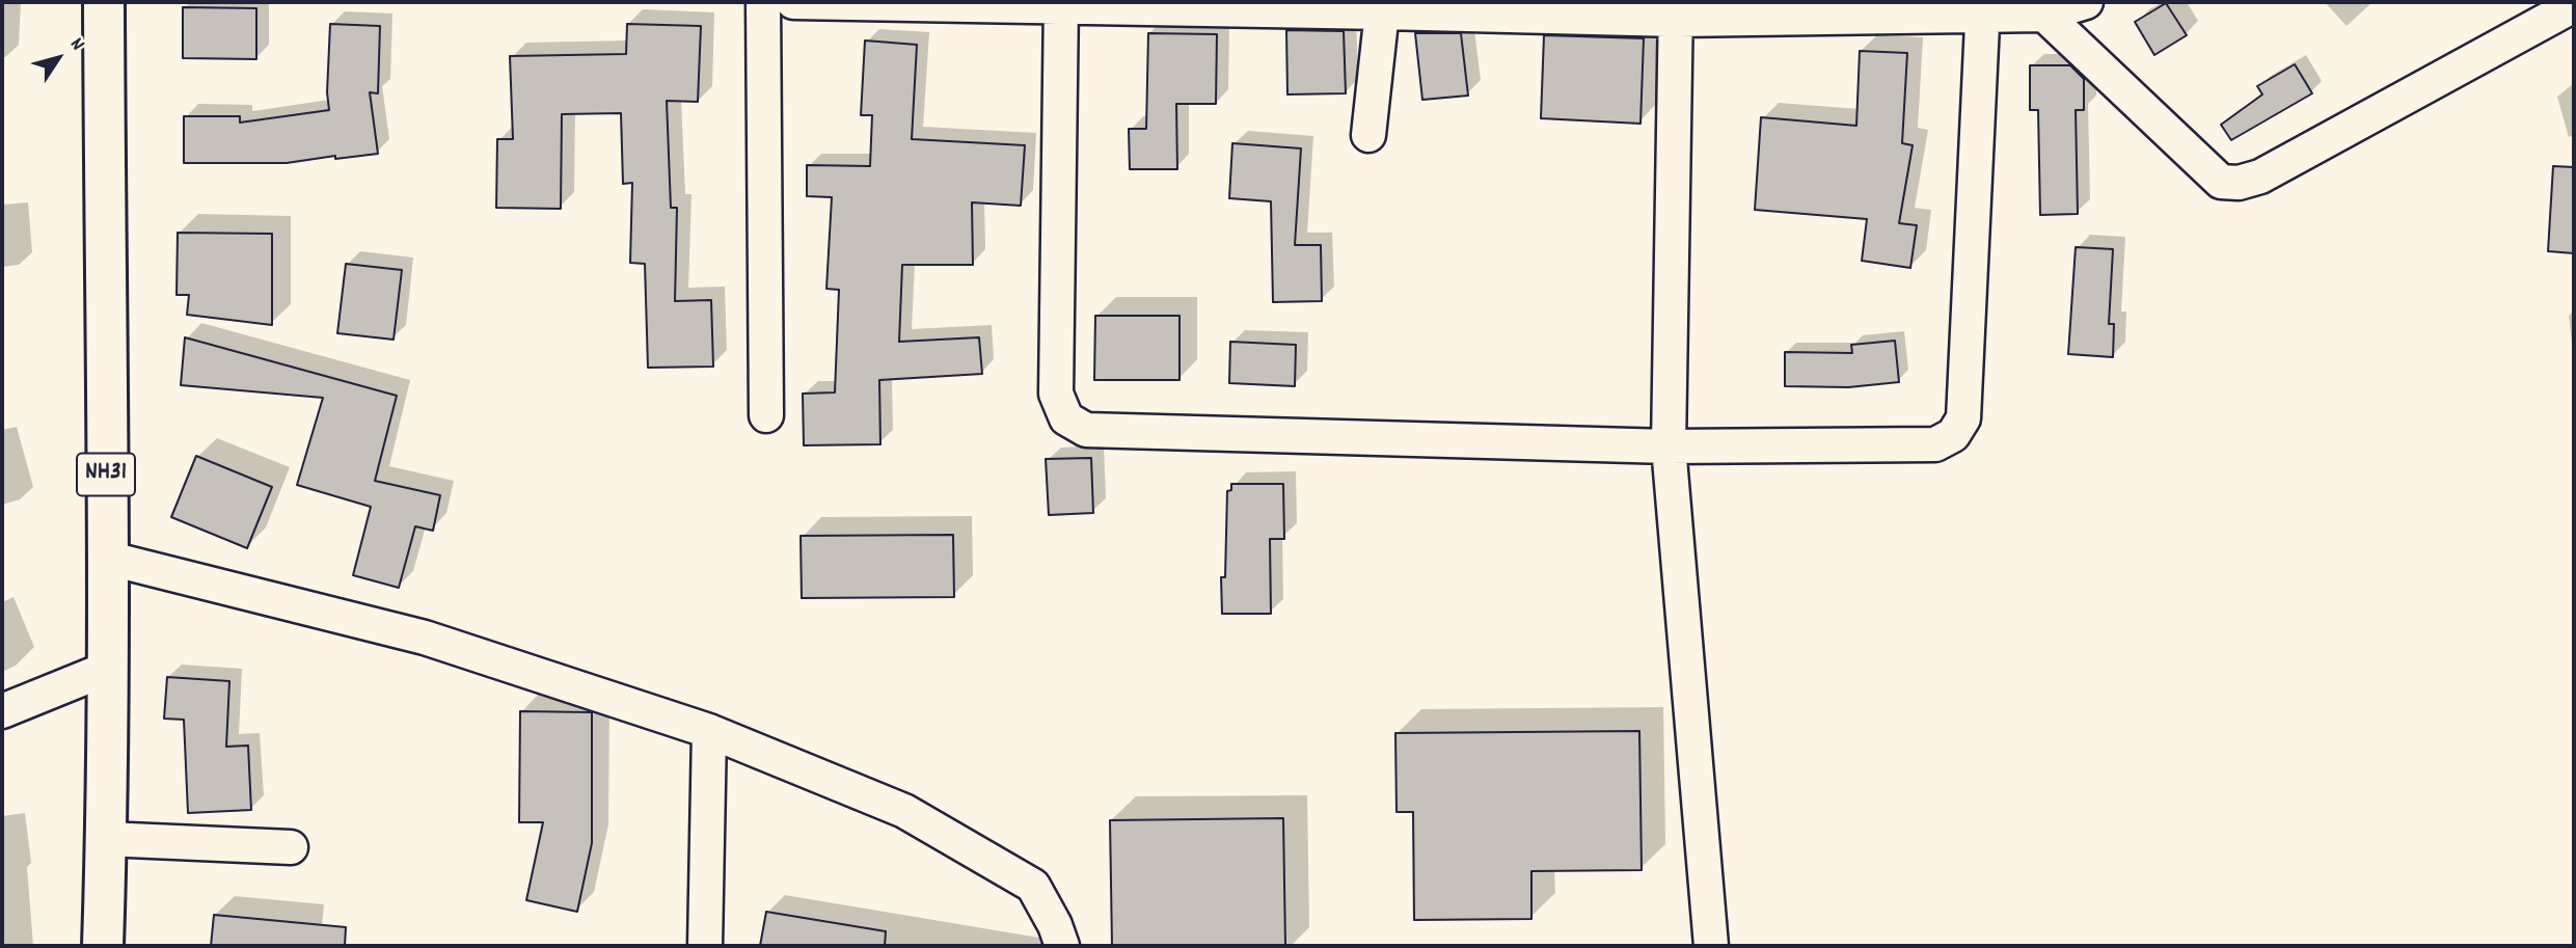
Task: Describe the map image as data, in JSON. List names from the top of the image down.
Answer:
{
  "streets": {
    "highway": ["NH31"]
  },
  "north": "top right"
}
